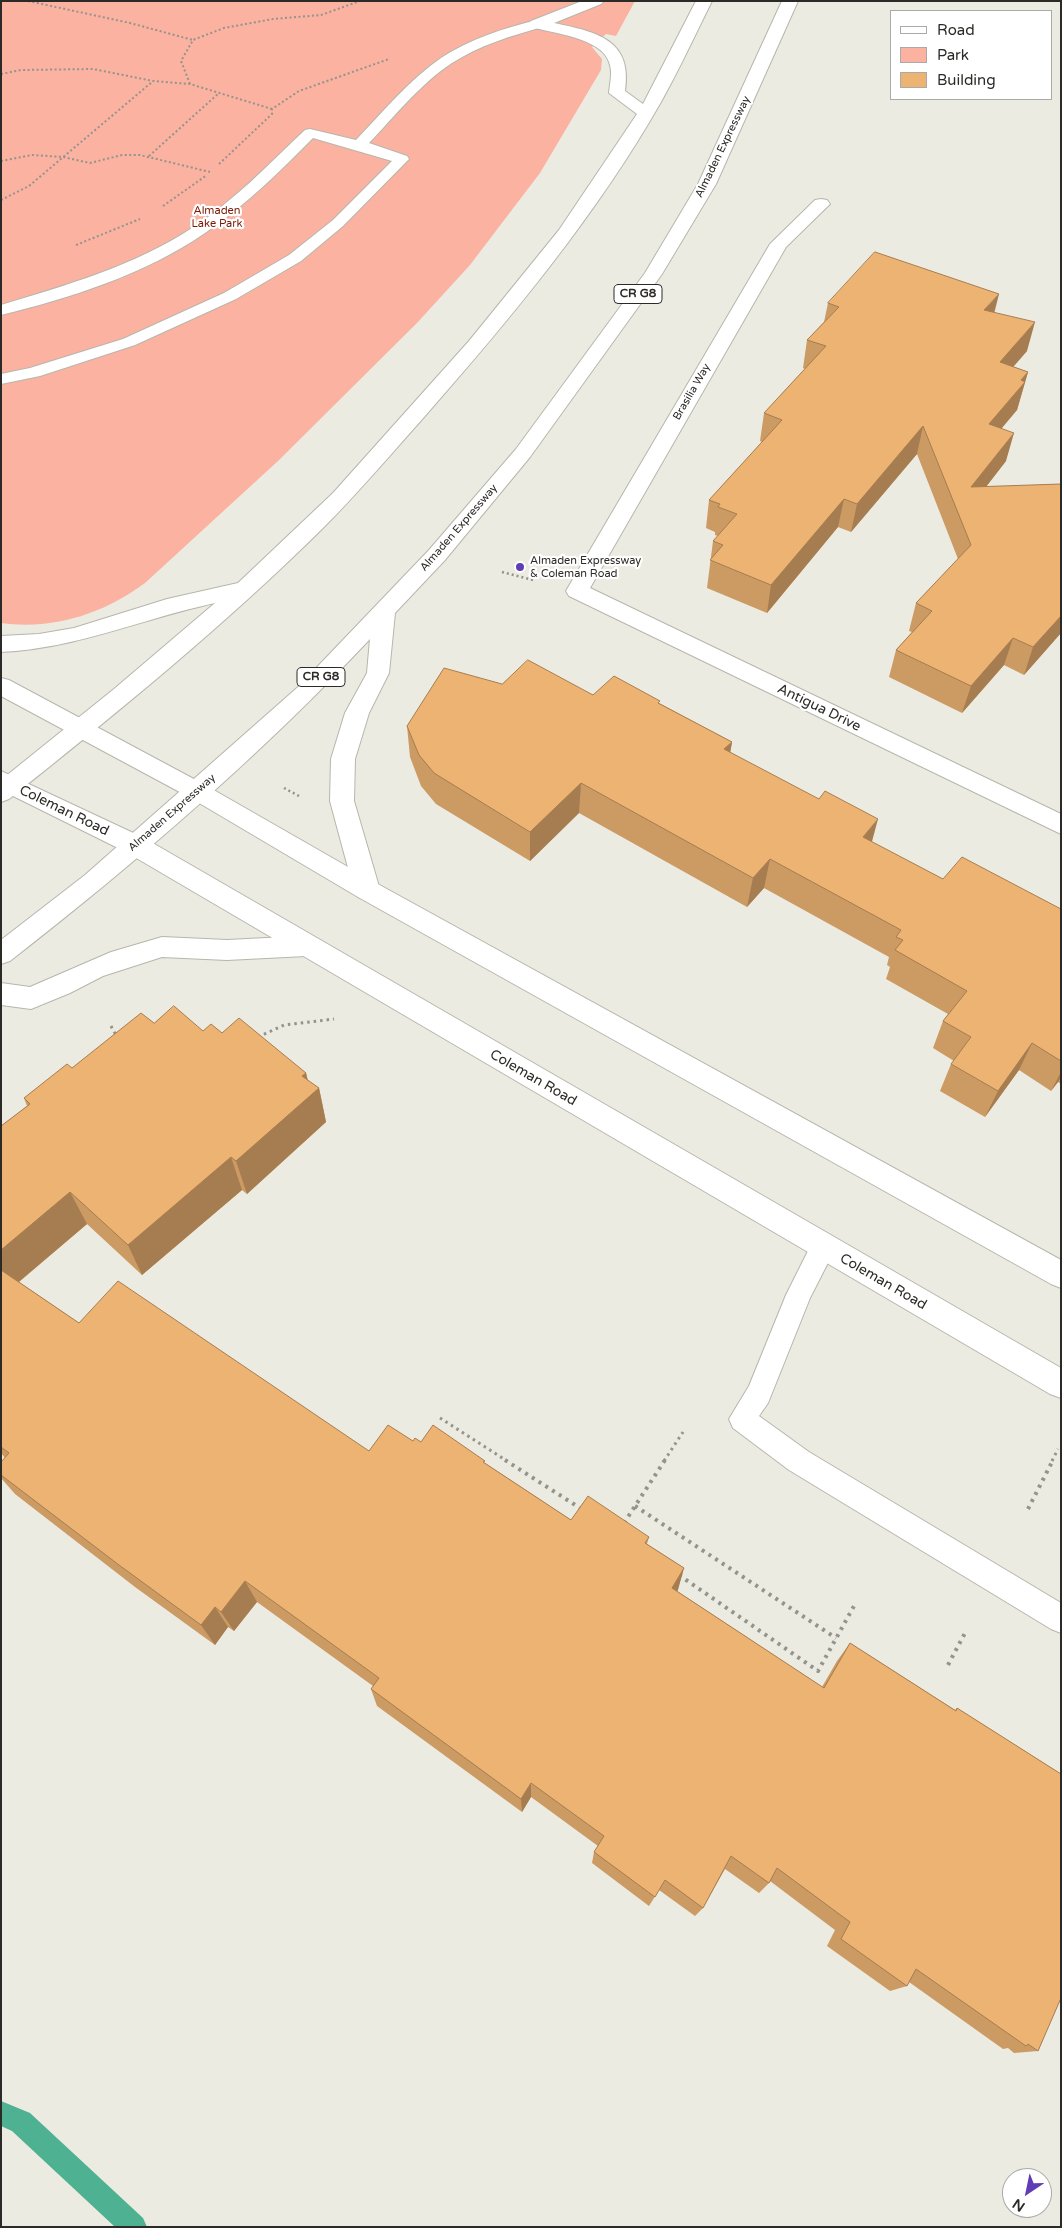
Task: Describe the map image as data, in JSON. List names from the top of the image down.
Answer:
{
  "streets": {
    "main road": [
      "Almaden Expressway",
      "CR G8",
      "Brasilia Way",
      "Antigua Drive",
      "Coleman Road"
    ]
  },
  "crossings": [
    ["Almaden Expressway", "Coleman Road"],
    ["Brasilia Way", "Antigua Drive"]
  ],
  "parks": ["Almaden Lake Park"],
  "places": ["Almaden Expressway & Coleman Road"],
  "legend": ["Road", "Park", "Building"],
  "north": "bottom left"
}
